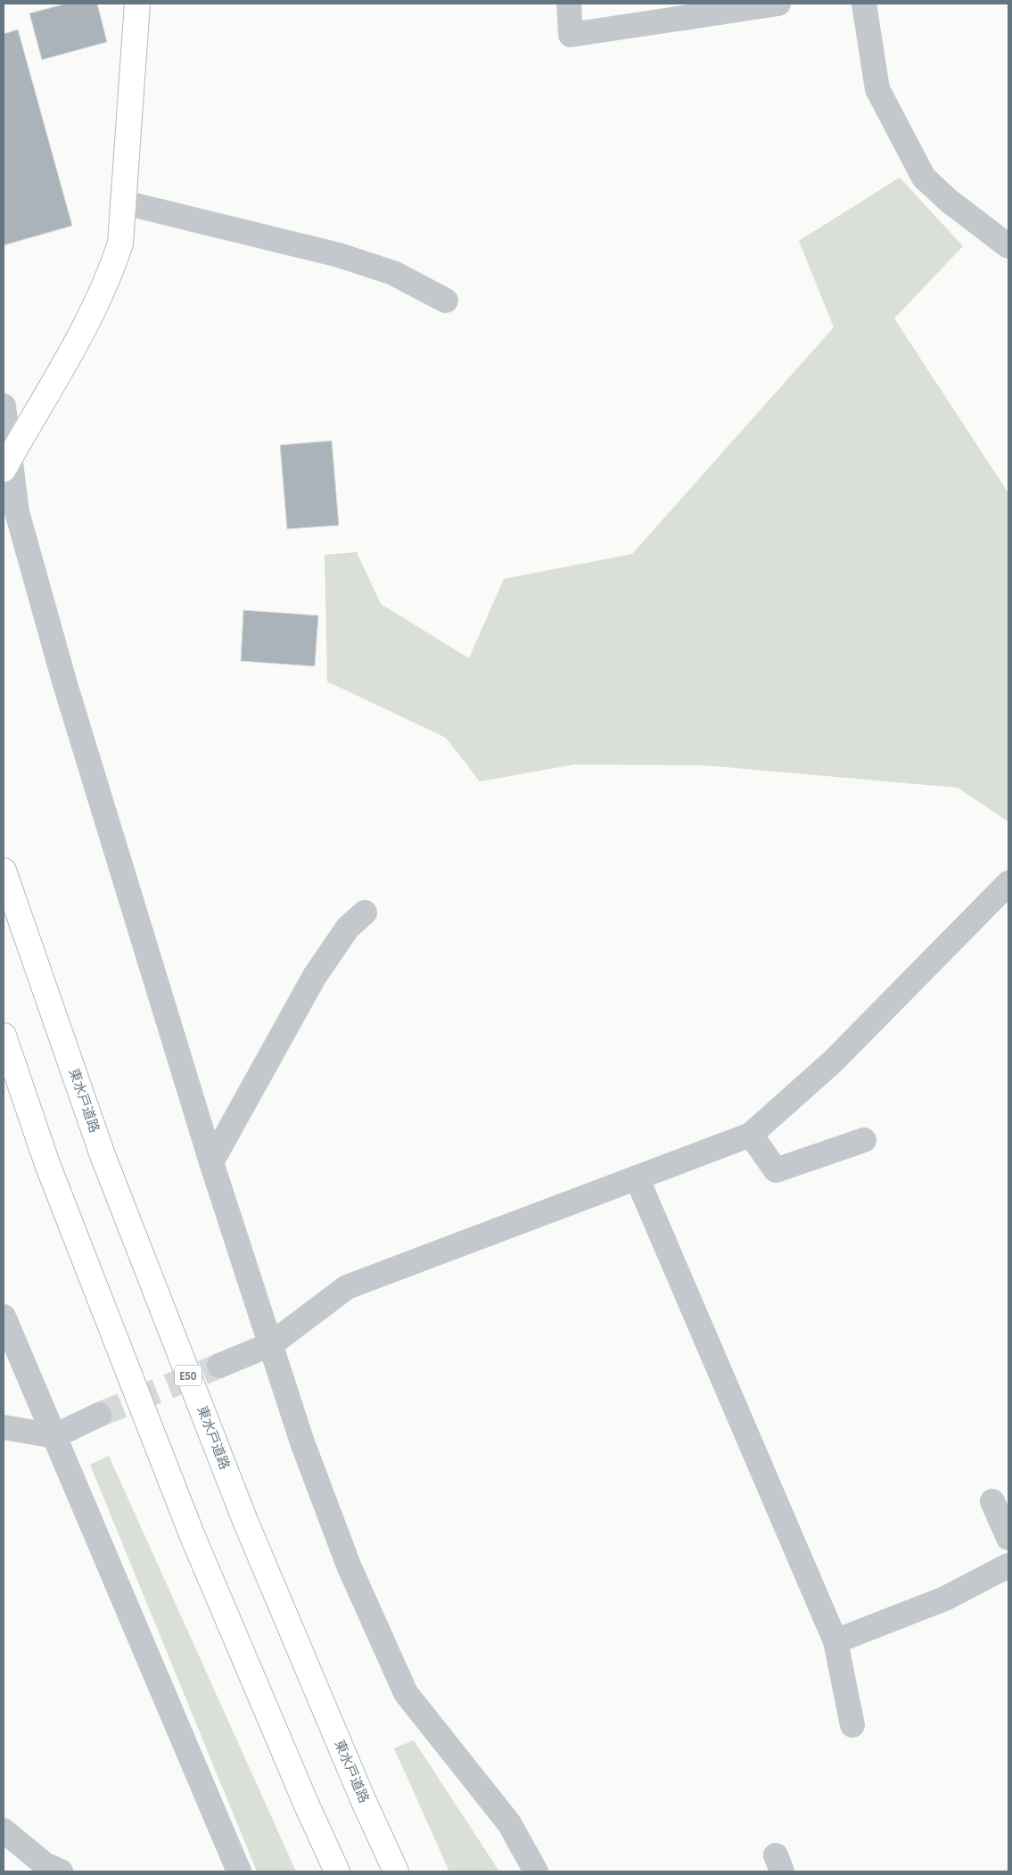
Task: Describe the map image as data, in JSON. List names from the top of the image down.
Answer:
{
  "streets": {
    "main road": ["東水戸道路", "E50"]
  }
}
